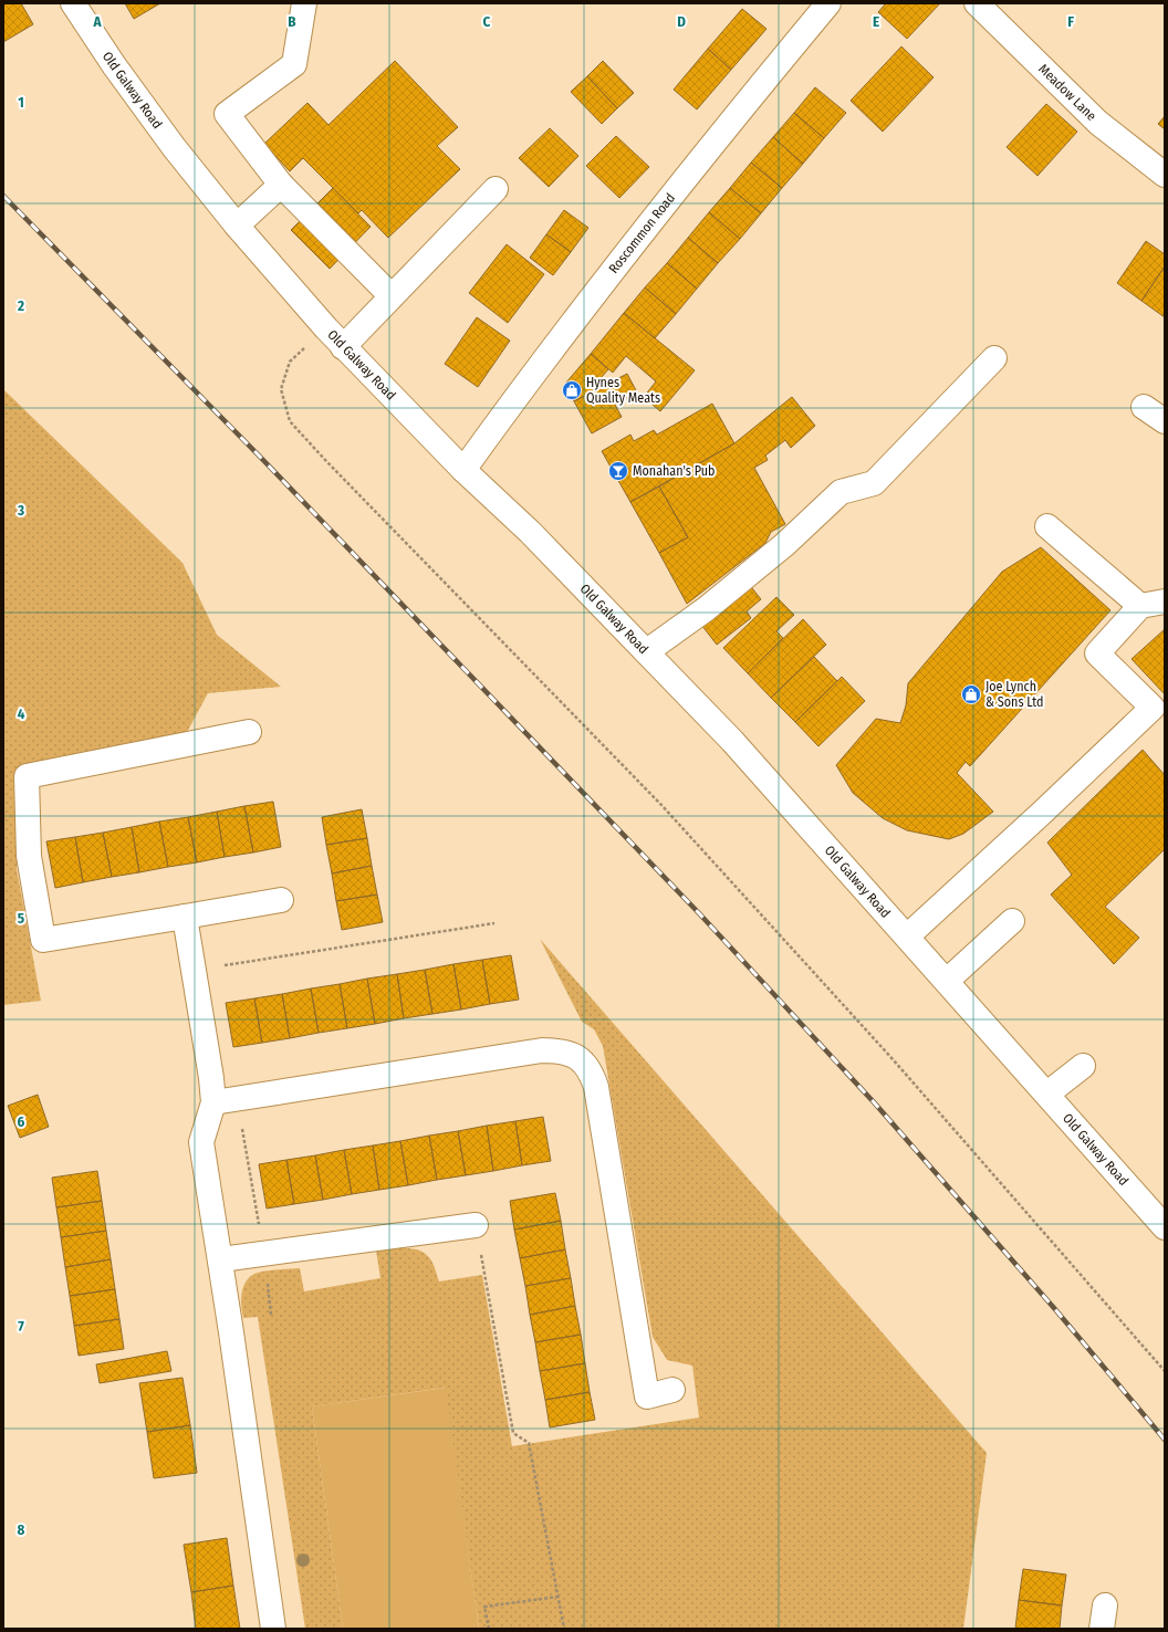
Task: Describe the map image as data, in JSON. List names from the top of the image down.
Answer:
{
  "streets": {
    "main road": ["Old Galway Road", "Meadow Lane", "Roscommon Road"]
  },
  "crossings": [
    ["Old Galway Road", "Roscommon Road"]
  ],
  "places": {
    "shop": ["Hynes Quality Meats", "Joe Lynch & Sons Ltd"],
    "bar": ["Monahan's Pub"]
  },
  "grid": {
    "columns": [
      "A",
      "B",
      "C",
      "D",
      "E",
      "F"
    ],
    "rows": [
      "1",
      "2",
      "3",
      "4",
      "5",
      "6",
      "7",
      "8"
    ]
  }
}
